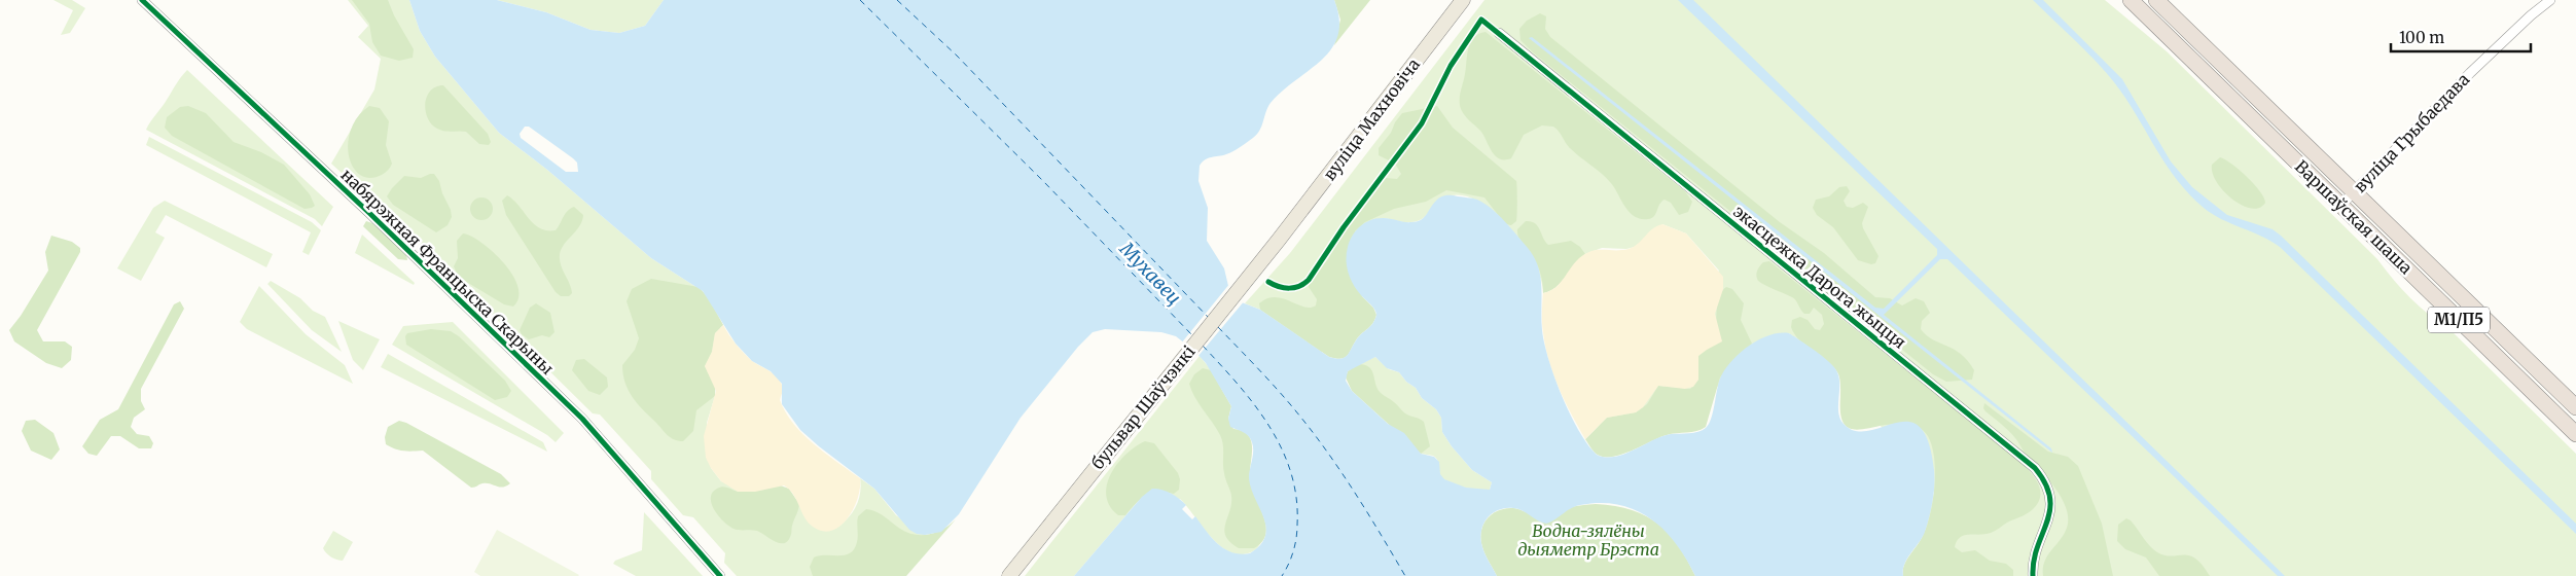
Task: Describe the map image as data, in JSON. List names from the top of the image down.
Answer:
{
  "streets": {
    "highway": ["Варшаўская шаша", "М1/П5"],
    "main road": ["вуліца Махновіча", "бульвар Шаўчэнкі"],
    "street": ["вуліца Грыбаедава", "набярэжная Францыска Скарыны", "экасцежка Дарога жыцця"]
  },
  "crossings": [
    ["вуліца Махновіча", "бульвар Шаўчэнкі"],
    ["вуліца Грыбаедава", "Варшаўская шаша"]
  ],
  "water": ["Мухавец"],
  "parks": ["Водна-зялёны дыяметр Брэста"],
  "scale_bar": "100 m"
}
